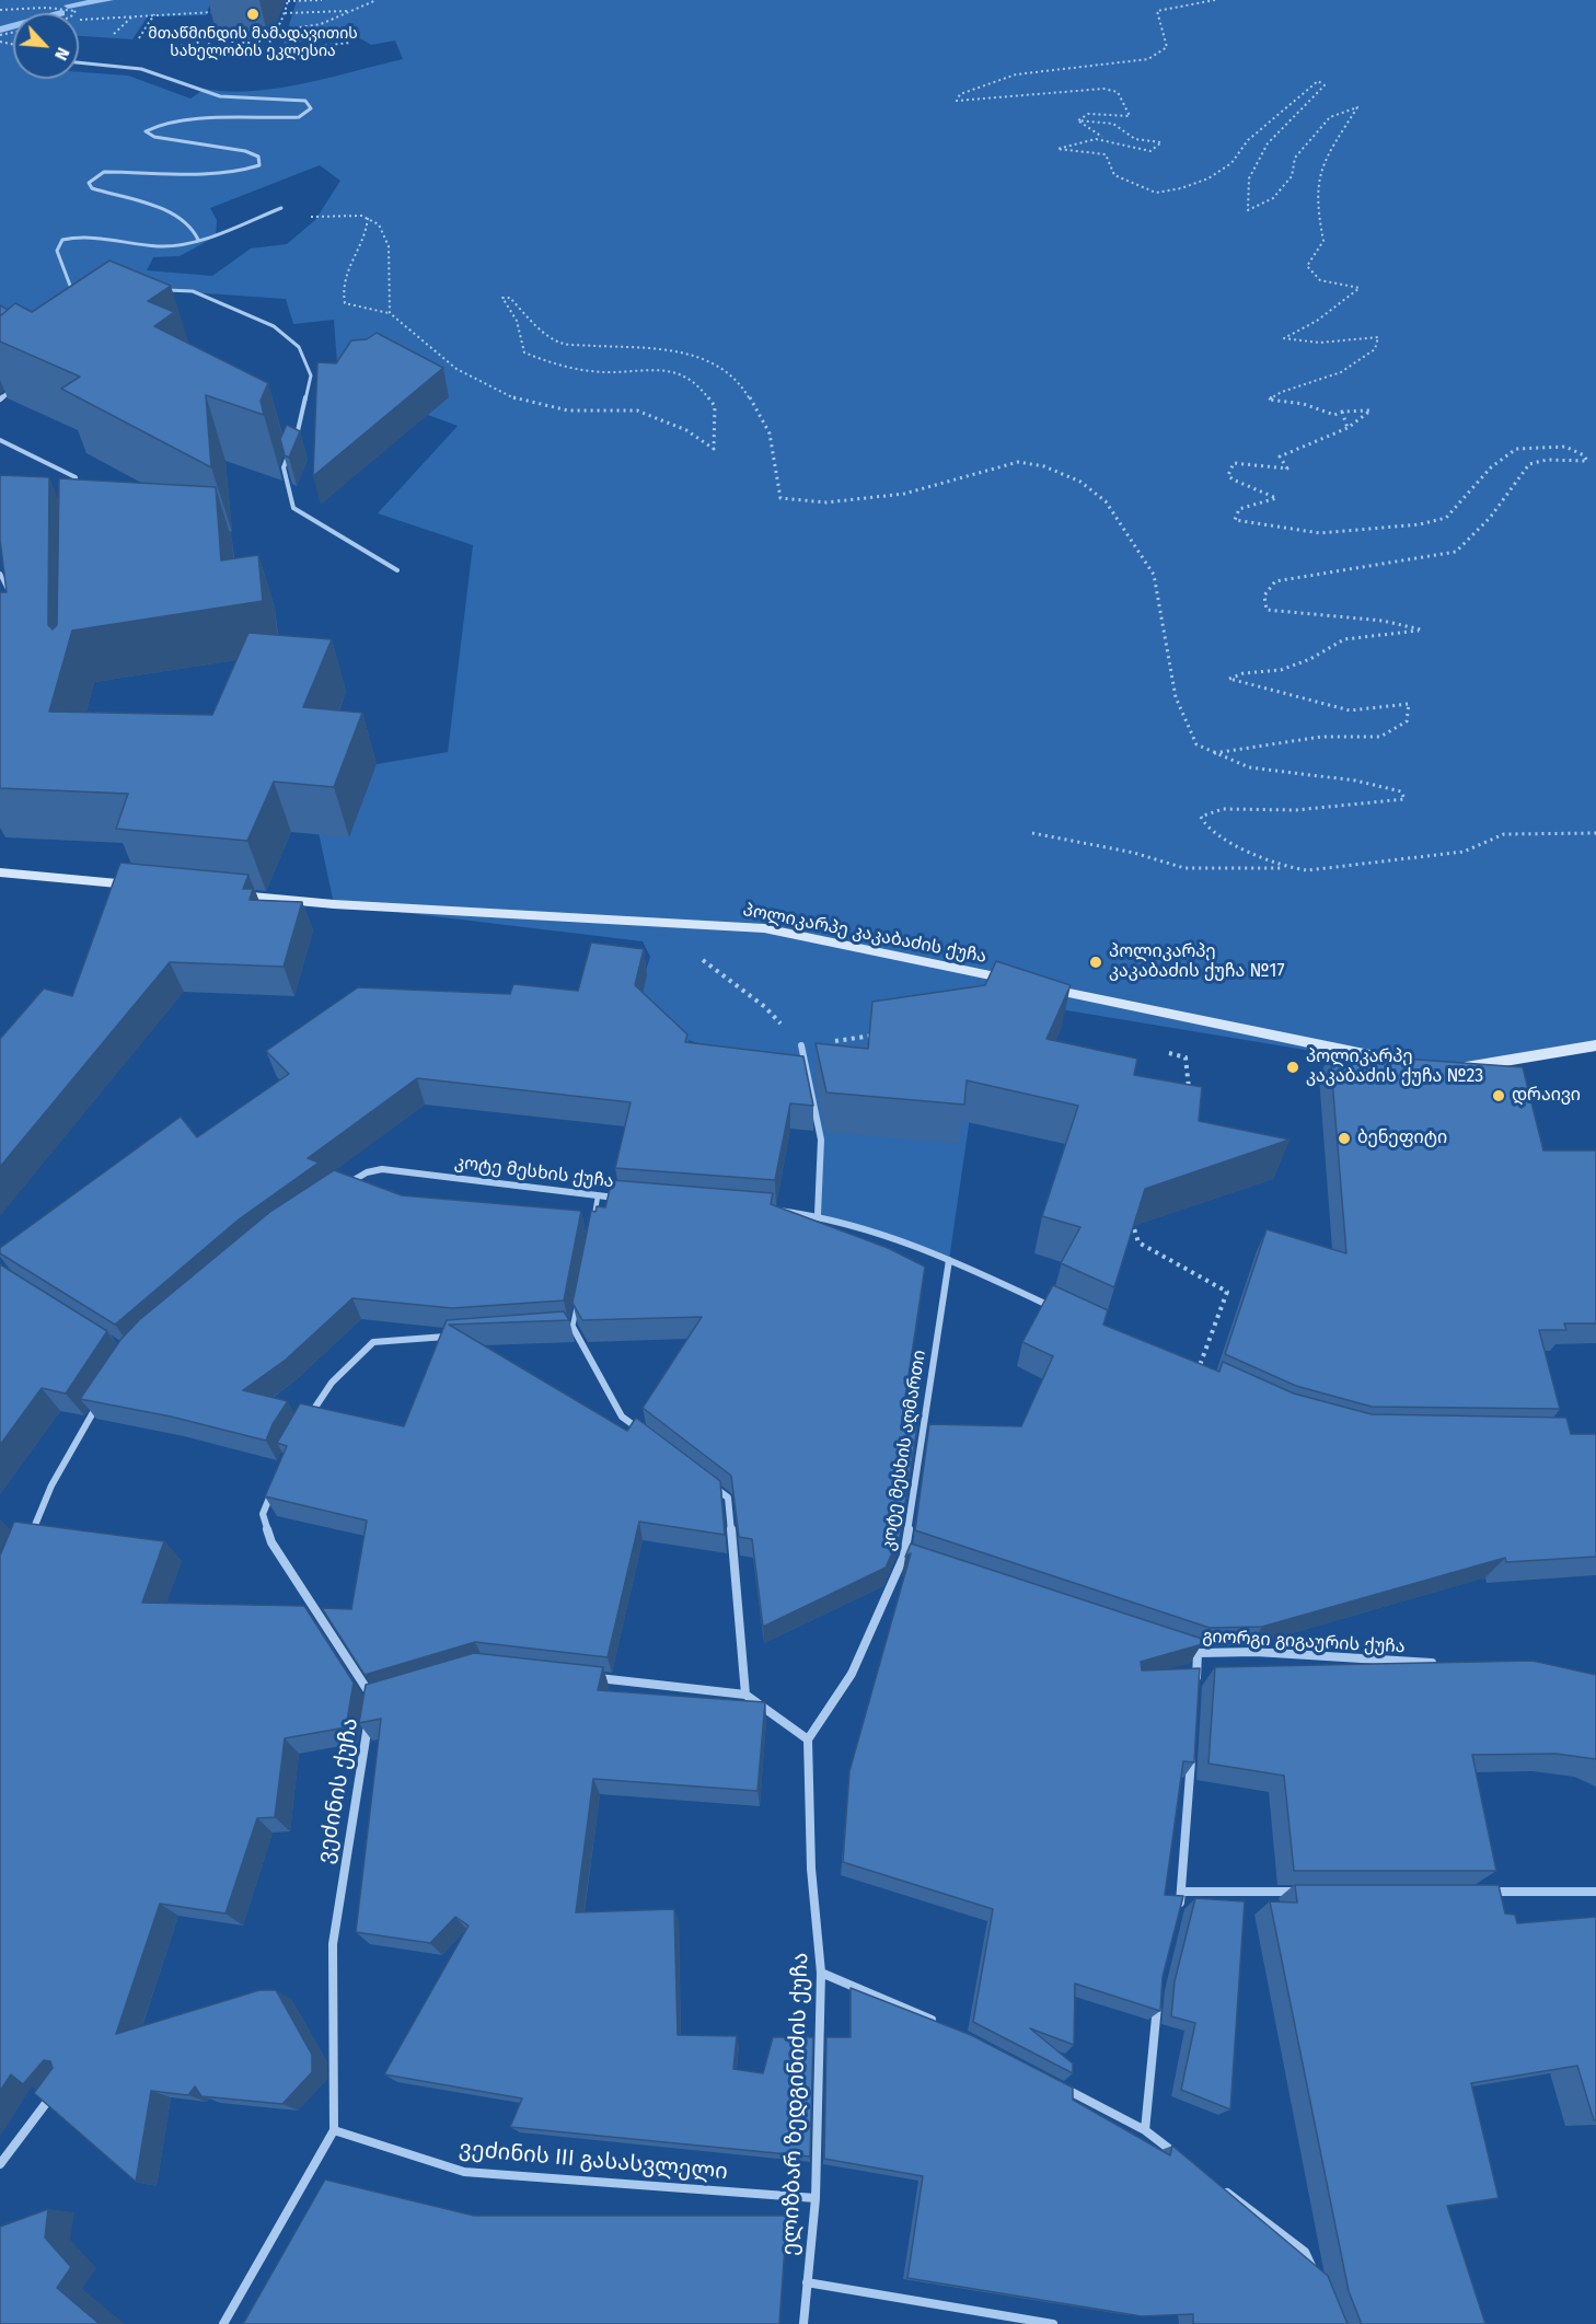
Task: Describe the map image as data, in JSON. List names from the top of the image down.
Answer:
{
  "streets": {
    "street": [
      "პოლიკარპე კაკაბაძის ქუჩა",
      "კოტე მესხის ქუჩა",
      "კოტე მესხის აღმართი",
      "გიორგი გიგაურის ქუჩა",
      "ვეძინის ქუჩა",
      "ელიზბარ ზედგინიძის ქუჩა",
      "ვეძინის III გასასვლელი"
    ]
  },
  "crossings": [
    ["კოტე მესხის აღმართი", "ელიზბარ ზედგინიძის ქუჩა"],
    ["ვეძინის ქუჩა", "ვეძინის III გასასვლელი"],
    ["ელიზბარ ზედგინიძის ქუჩა", "ვეძინის III გასასვლელი"]
  ],
  "places": [
    "მთაწმინდის მამადავითის სახელობის ეკლესია",
    "პოლიკარპე კაკაბაძის ქუჩა №17",
    "პოლიკარპე კაკაბაძის ქუჩა №23",
    "დრაივი",
    "ბენეფიტი"
  ],
  "north": "bottom right"
}
